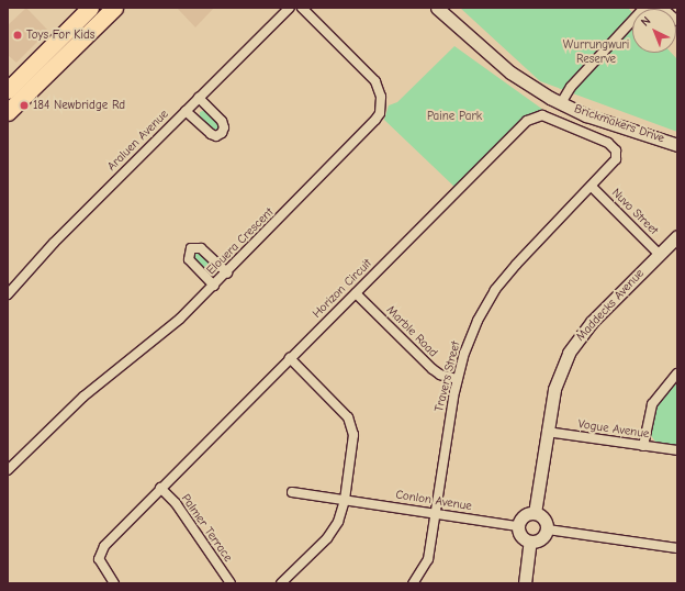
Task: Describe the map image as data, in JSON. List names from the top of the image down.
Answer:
{
  "streets": {
    "street": [
      "Brickmakers Drive",
      "Araluen Avenue",
      "Nuvo Street",
      "Elouera Crescent",
      "Horizon Circuit",
      "Maddecks Avenue",
      "Marble Road",
      "Travers Street",
      "Vogue Avenue",
      "Conlon Avenue",
      "Palmer Terrace"
    ]
  },
  "crossings": [
    ["Nuvo Street", "Horizon Circuit"],
    ["Nuvo Street", "Maddecks Avenue"],
    ["Nuvo Street", "Travers Street"],
    ["Horizon Circuit", "Marble Road"],
    ["Horizon Circuit", "Travers Street"],
    ["Horizon Circuit", "Palmer Terrace"],
    ["Maddecks Avenue", "Vogue Avenue"],
    ["Maddecks Avenue", "Conlon Avenue"],
    ["Marble Road", "Travers Street"],
    ["Travers Street", "Conlon Avenue"]
  ],
  "parks": ["Wurrungwuri Reserve", "Paine Park"],
  "places": ["Toys For Kids", "184 Newbridge Rd"],
  "north": "top left"
}
